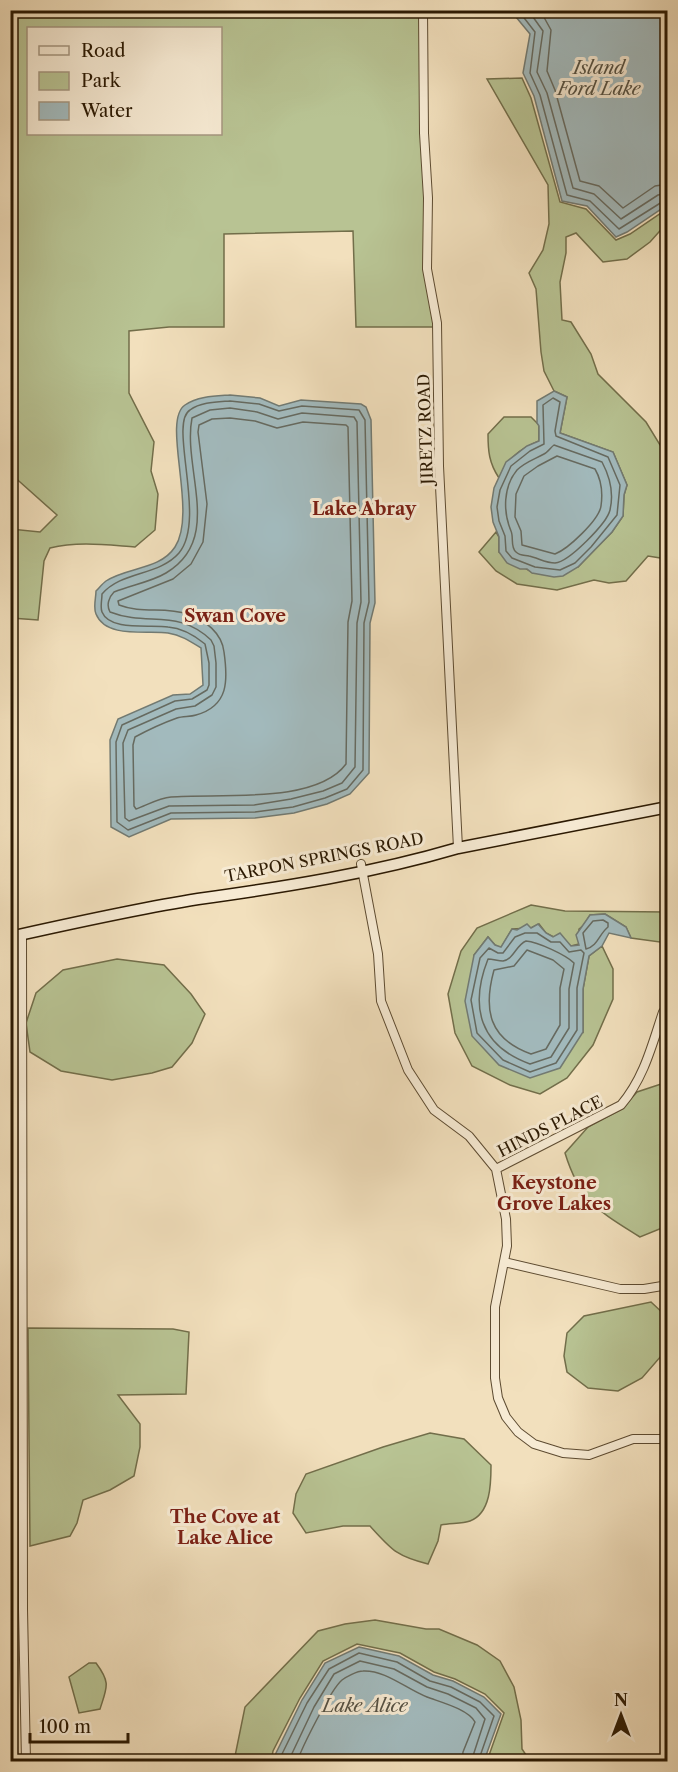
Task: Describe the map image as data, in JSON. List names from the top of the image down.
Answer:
{
  "streets": {
    "main road": ["TARPON SPRINGS ROAD"],
    "street": ["JIRETZ ROAD", "HINDS PLACE"]
  },
  "crossings": [
    ["JIRETZ ROAD", "TARPON SPRINGS ROAD"]
  ],
  "districts": [
    "Lake Abray",
    "Swan Cove",
    "Keystone Grove Lakes",
    "The Cove at Lake Alice"
  ],
  "water": ["Island Ford Lake", "Lake Alice"],
  "legend": ["Road", "Park", "Water"],
  "scale_bar": "100 m",
  "north": "top"
}
